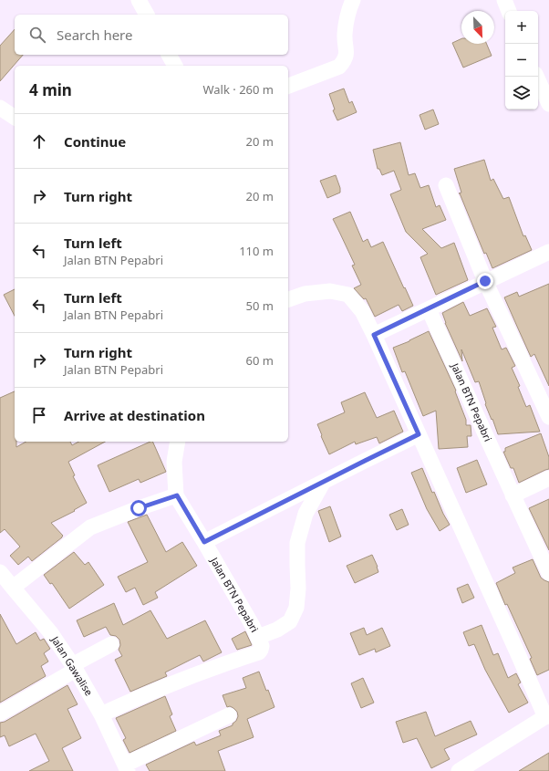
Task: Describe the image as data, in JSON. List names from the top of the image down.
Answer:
{
  "streets": {
    "street": ["Jalan BTN Pepabri", "Jalan Gawalise"]
  },
  "crossings": [
    ["Jalan BTN Pepabri", "Jalan Gawalise"]
  ],
  "north": "bottom right",
  "page": {
    "map_buttons": ["+", "−"],
    "search": "Search here",
    "heading": ["4 min", "Walk · 260 m"],
    "list": [
      ["Continue", "20 m"],
      ["Turn right", "20 m"],
      ["Turn left", "Jalan BTN Pepabri", "110 m"],
      ["Turn left", "Jalan BTN Pepabri", "50 m"],
      ["Turn right", "Jalan BTN Pepabri", "60 m"],
      "Arrive at destination"
    ]
  }
}
